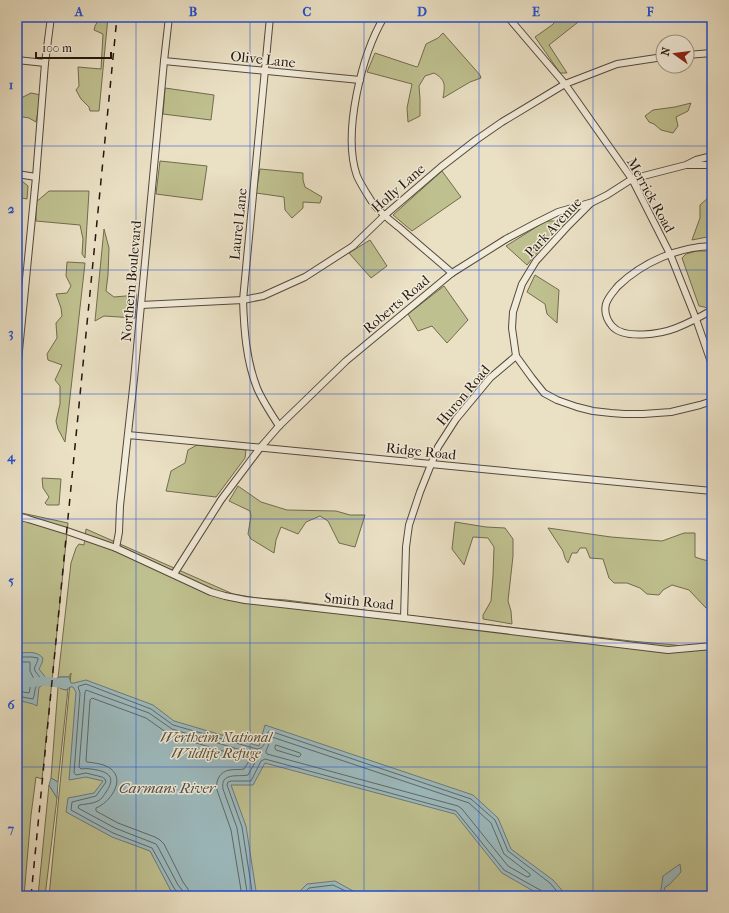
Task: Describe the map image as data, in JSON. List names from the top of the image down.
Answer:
{
  "streets": {
    "street": [
      "Olive Lane",
      "Holly Lane",
      "Merrick Road",
      "Laurel Lane",
      "Park Avenue",
      "Northern Boulevard",
      "Roberts Road",
      "Huron Road",
      "Ridge Road",
      "Smith Road"
    ]
  },
  "crossings": [
    ["Olive Lane", "Laurel Lane"],
    ["Olive Lane", "Northern Boulevard"],
    ["Holly Lane", "Merrick Road"],
    ["Holly Lane", "Laurel Lane"],
    ["Holly Lane", "Northern Boulevard"],
    ["Merrick Road", "Roberts Road"],
    ["Laurel Lane", "Roberts Road"],
    ["Park Avenue", "Roberts Road"],
    ["Park Avenue", "Huron Road"],
    ["Northern Boulevard", "Ridge Road"],
    ["Northern Boulevard", "Smith Road"],
    ["Roberts Road", "Ridge Road"],
    ["Roberts Road", "Smith Road"],
    ["Huron Road", "Ridge Road"],
    ["Huron Road", "Smith Road"]
  ],
  "water": ["Carmans River"],
  "parks": ["Wertheim National Wildlife Refuge"],
  "scale_bar": "100 m",
  "north": "left",
  "grid": {
    "columns": [
      "A",
      "B",
      "C",
      "D",
      "E",
      "F"
    ],
    "rows": [
      "1",
      "2",
      "3",
      "4",
      "5",
      "6",
      "7"
    ]
  }
}
